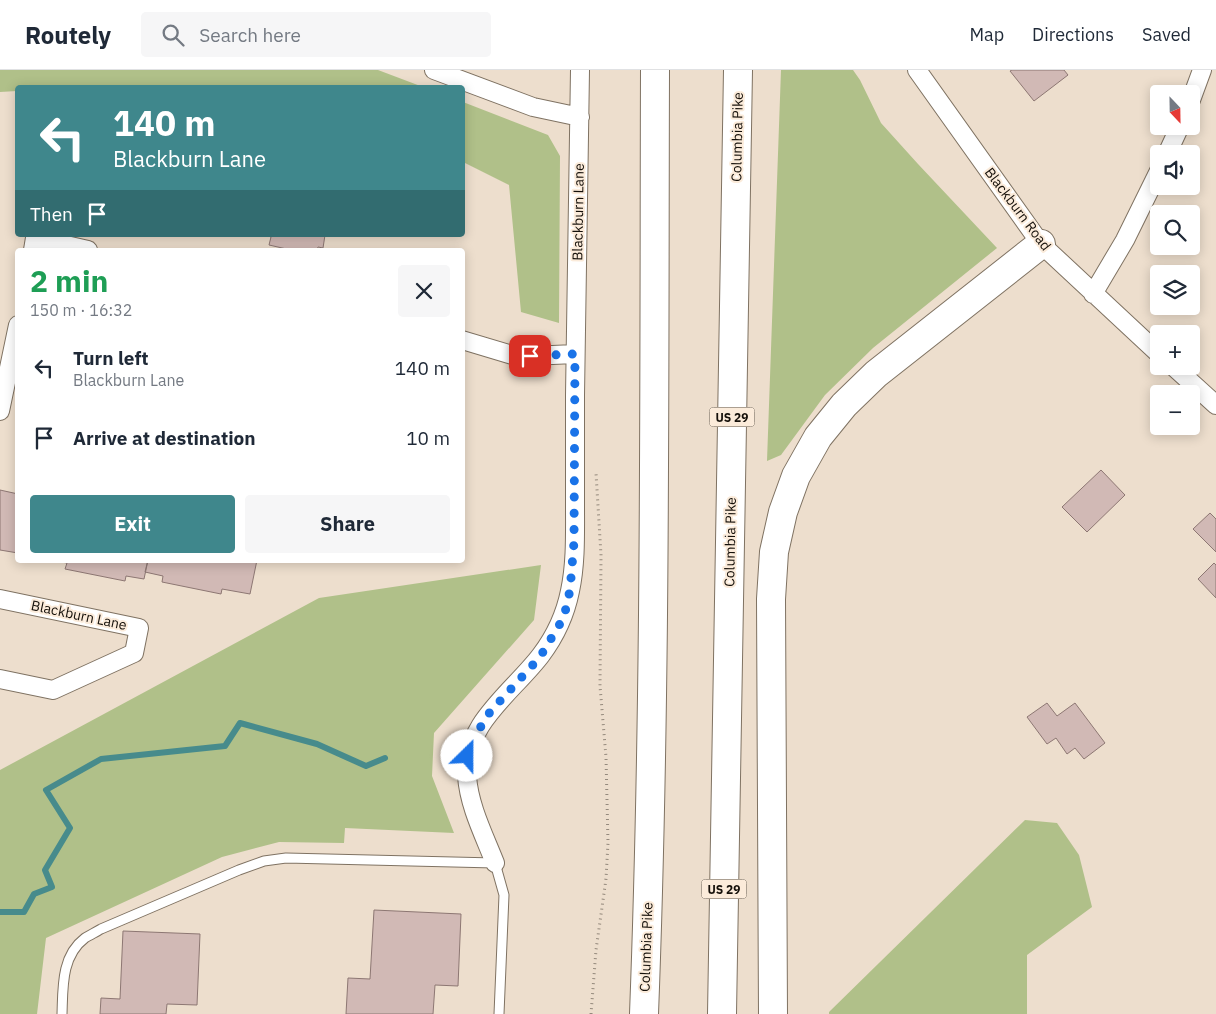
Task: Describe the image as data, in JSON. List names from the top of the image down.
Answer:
{
  "streets": {
    "main road": ["Columbia Pike", "US 29"],
    "street": ["Blackburn Road", "Blackburn Lane"]
  },
  "north": "bottom",
  "page": {
    "header": "Routely",
    "search": "Search here",
    "nav": ["Map", "Directions", "Saved"],
    "map_buttons": ["+", "−"],
    "turn": ["140 m", "Blackburn Lane"],
    "then": "Then",
    "heading": ["2 min", "150 m · 16:32"],
    "list": [
      {
        "name": "Turn left",
        "note": "Blackburn Lane",
        "value": "140 m"
      },
      {
        "name": "Arrive at destination",
        "value": "10 m"
      }
    ],
    "buttons": ["Exit", "Share"]
  }
}
